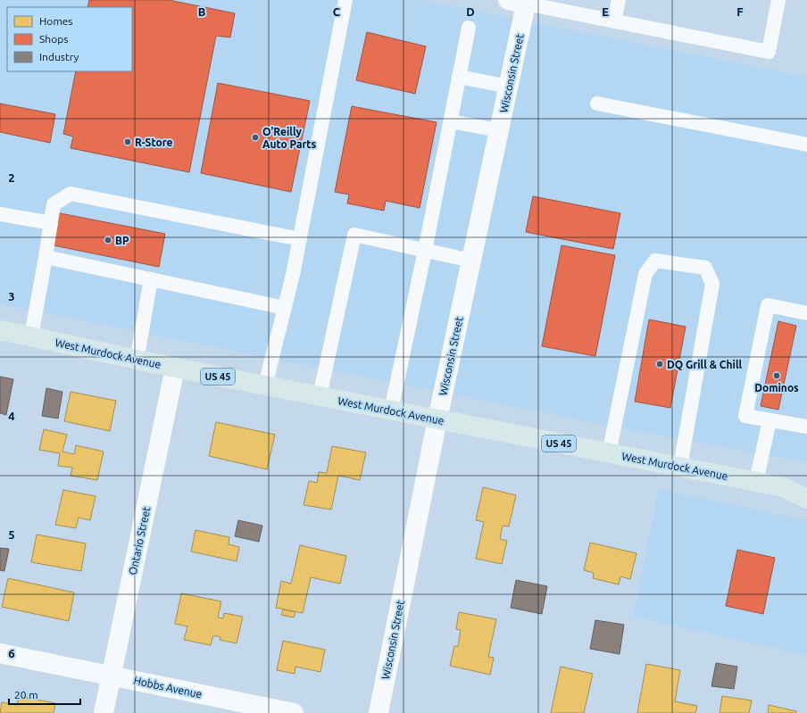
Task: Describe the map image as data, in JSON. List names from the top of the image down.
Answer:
{
  "streets": {
    "main road": ["West Murdock Avenue", "US 45"],
    "street": ["Wisconsin Street", "Ontario Street", "Hobbs Avenue"]
  },
  "crossings": [
    ["Wisconsin Street", "West Murdock Avenue"],
    ["West Murdock Avenue", "Ontario Street"],
    ["Ontario Street", "Hobbs Avenue"]
  ],
  "places": [
    "O'Reilly Auto Parts",
    "R-Store",
    "BP",
    "DQ Grill & Chill",
    "Dominos"
  ],
  "legend": ["Homes", "Shops", "Industry"],
  "scale_bar": "20 m",
  "grid": {
    "columns": [
      "B",
      "C",
      "D",
      "E",
      "F"
    ],
    "rows": [
      "2",
      "3",
      "4",
      "5",
      "6"
    ]
  }
}
